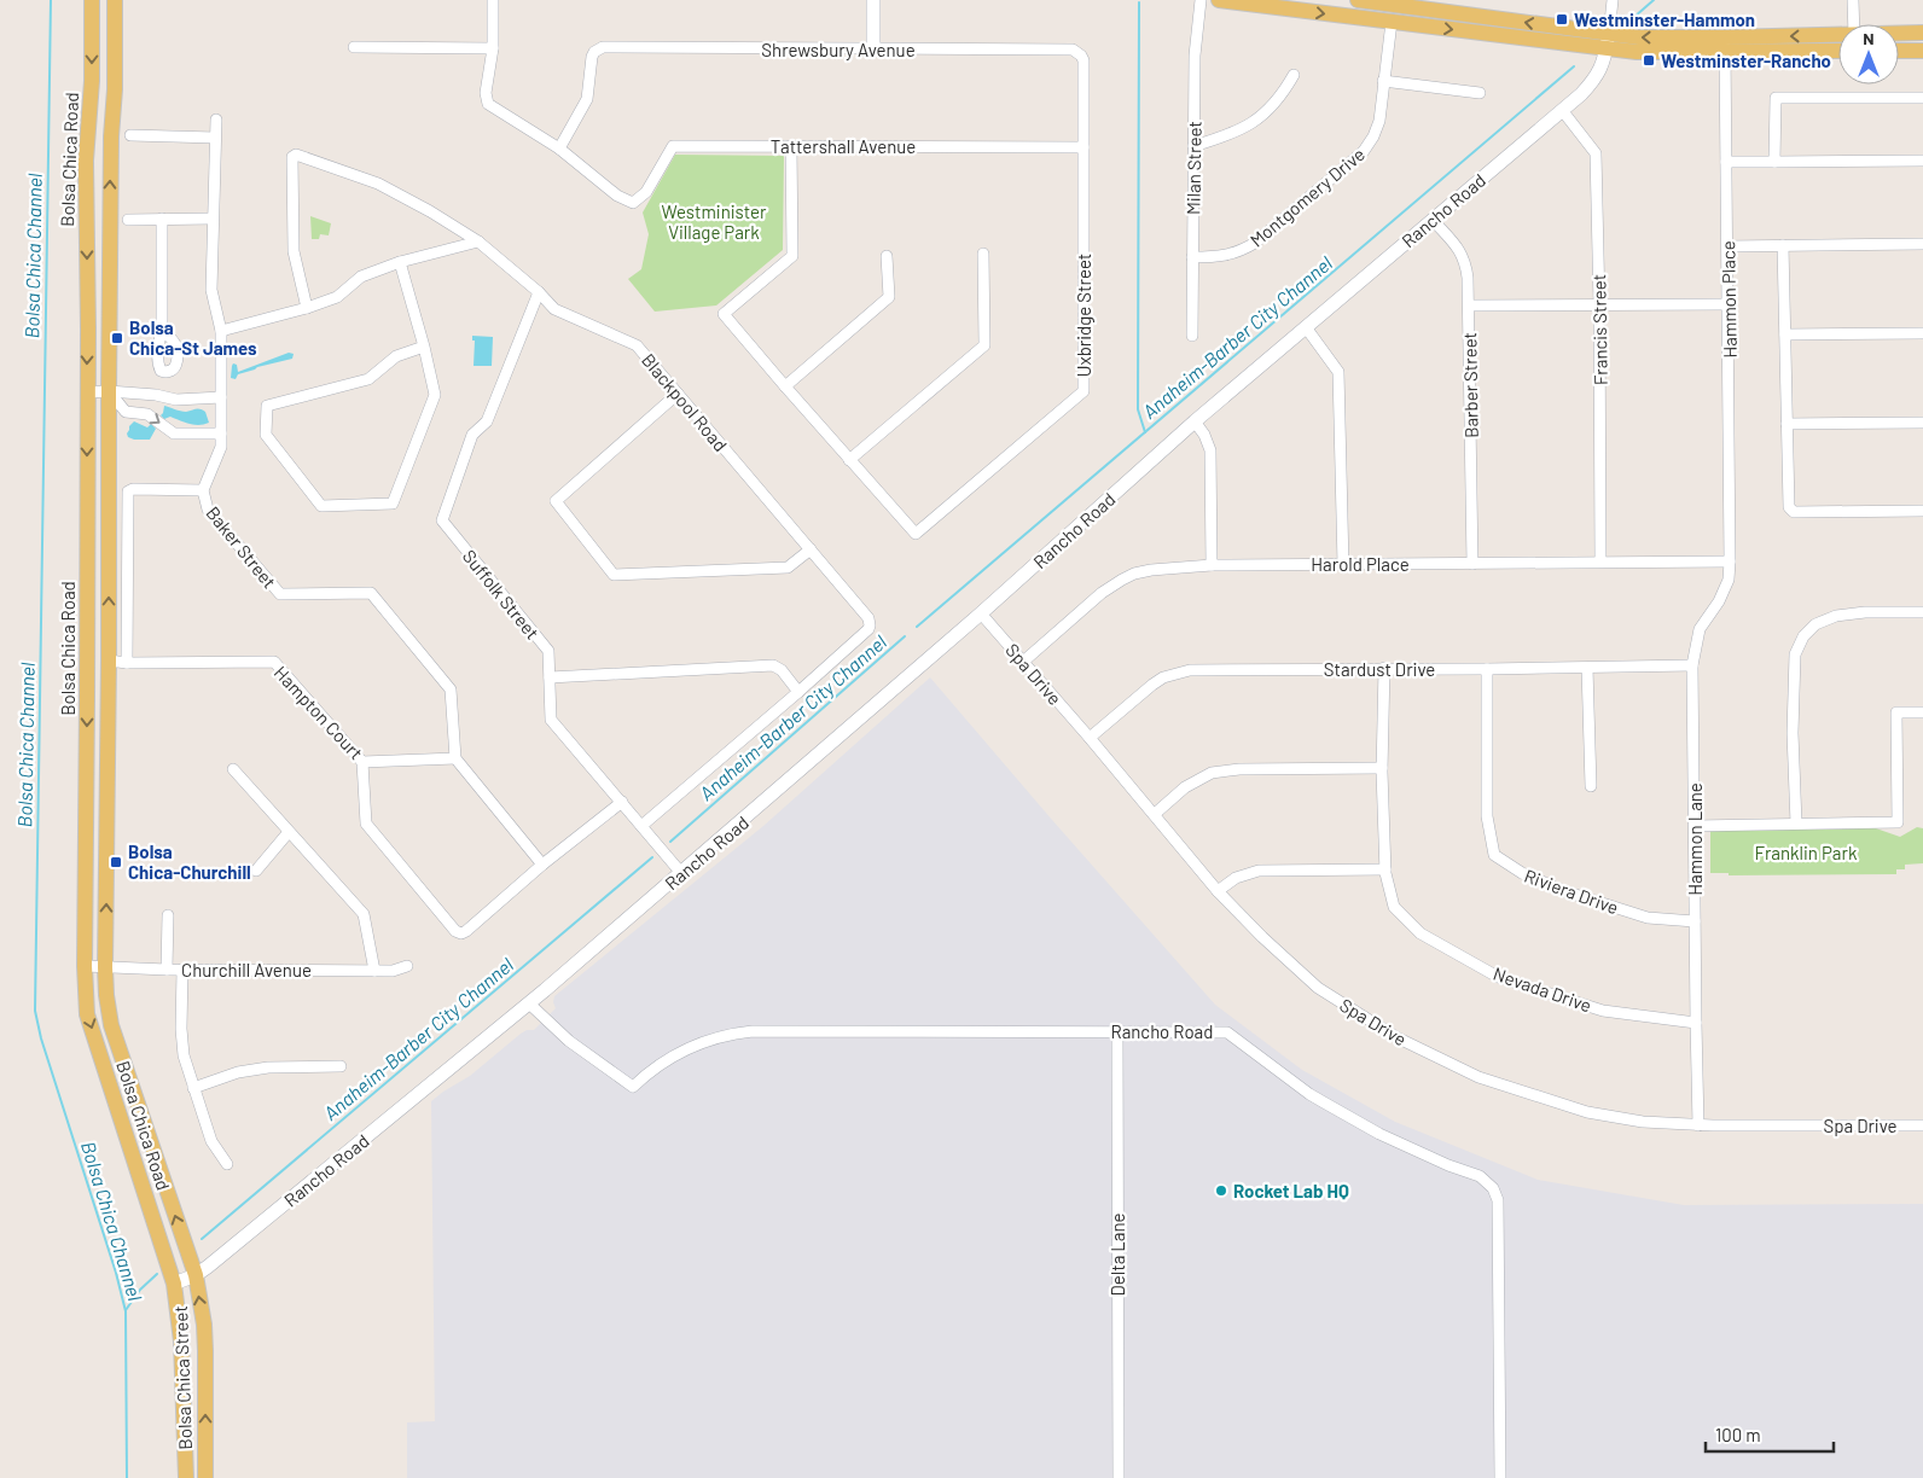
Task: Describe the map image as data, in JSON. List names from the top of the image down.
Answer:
{
  "streets": {
    "main road": ["Bolsa Chica Road", "Bolsa Chica Street"],
    "street": [
      "Shrewsbury Avenue",
      "Tattershall Avenue",
      "Milan Street",
      "Montgomery Drive",
      "Rancho Road",
      "Hammon Place",
      "Uxbridge Street",
      "Francis Street",
      "Barber Street",
      "Blackpool Road",
      "Baker Street",
      "Harold Place",
      "Suffolk Street",
      "Stardust Drive",
      "Spa Drive",
      "Hampton Court",
      "Hammon Lane",
      "Riviera Drive",
      "Churchill Avenue",
      "Nevada Drive",
      "Delta Lane"
    ]
  },
  "crossings": [
    ["Shrewsbury Avenue", "Tattershall Avenue"],
    ["Shrewsbury Avenue", "Uxbridge Street"],
    ["Tattershall Avenue", "Uxbridge Street"],
    ["Bolsa Chica Road", "Rancho Road"],
    ["Bolsa Chica Road", "Hampton Court"],
    ["Bolsa Chica Road", "Churchill Avenue"],
    ["Bolsa Chica Road", "Bolsa Chica Street"],
    ["Milan Street", "Montgomery Drive"],
    ["Rancho Road", "Francis Street"],
    ["Rancho Road", "Barber Street"],
    ["Rancho Road", "Suffolk Street"],
    ["Rancho Road", "Spa Drive"],
    ["Rancho Road", "Delta Lane"],
    ["Rancho Road", "Bolsa Chica Street"],
    ["Hammon Place", "Harold Place"],
    ["Hammon Place", "Hammon Lane"],
    ["Francis Street", "Harold Place"],
    ["Barber Street", "Harold Place"],
    ["Blackpool Road", "Suffolk Street"],
    ["Baker Street", "Hampton Court"],
    ["Harold Place", "Spa Drive"],
    ["Harold Place", "Hammon Lane"],
    ["Stardust Drive", "Spa Drive"],
    ["Stardust Drive", "Hammon Lane"],
    ["Stardust Drive", "Riviera Drive"],
    ["Stardust Drive", "Nevada Drive"],
    ["Spa Drive", "Hammon Lane"],
    ["Hammon Lane", "Riviera Drive"],
    ["Hammon Lane", "Nevada Drive"]
  ],
  "water": ["Bolsa Chica Channel", "Anaheim-Barber City Channel"],
  "parks": ["Westminister Village Park", "Franklin Park"],
  "places": {
    "transit": [
      "Westminster-Hammon",
      "Westminster-Rancho",
      "Bolsa Chica-St James",
      "Bolsa Chica-Churchill"
    ],
    "other": ["Rocket Lab HQ"]
  },
  "scale_bar": "100 m",
  "north": "top"
}
